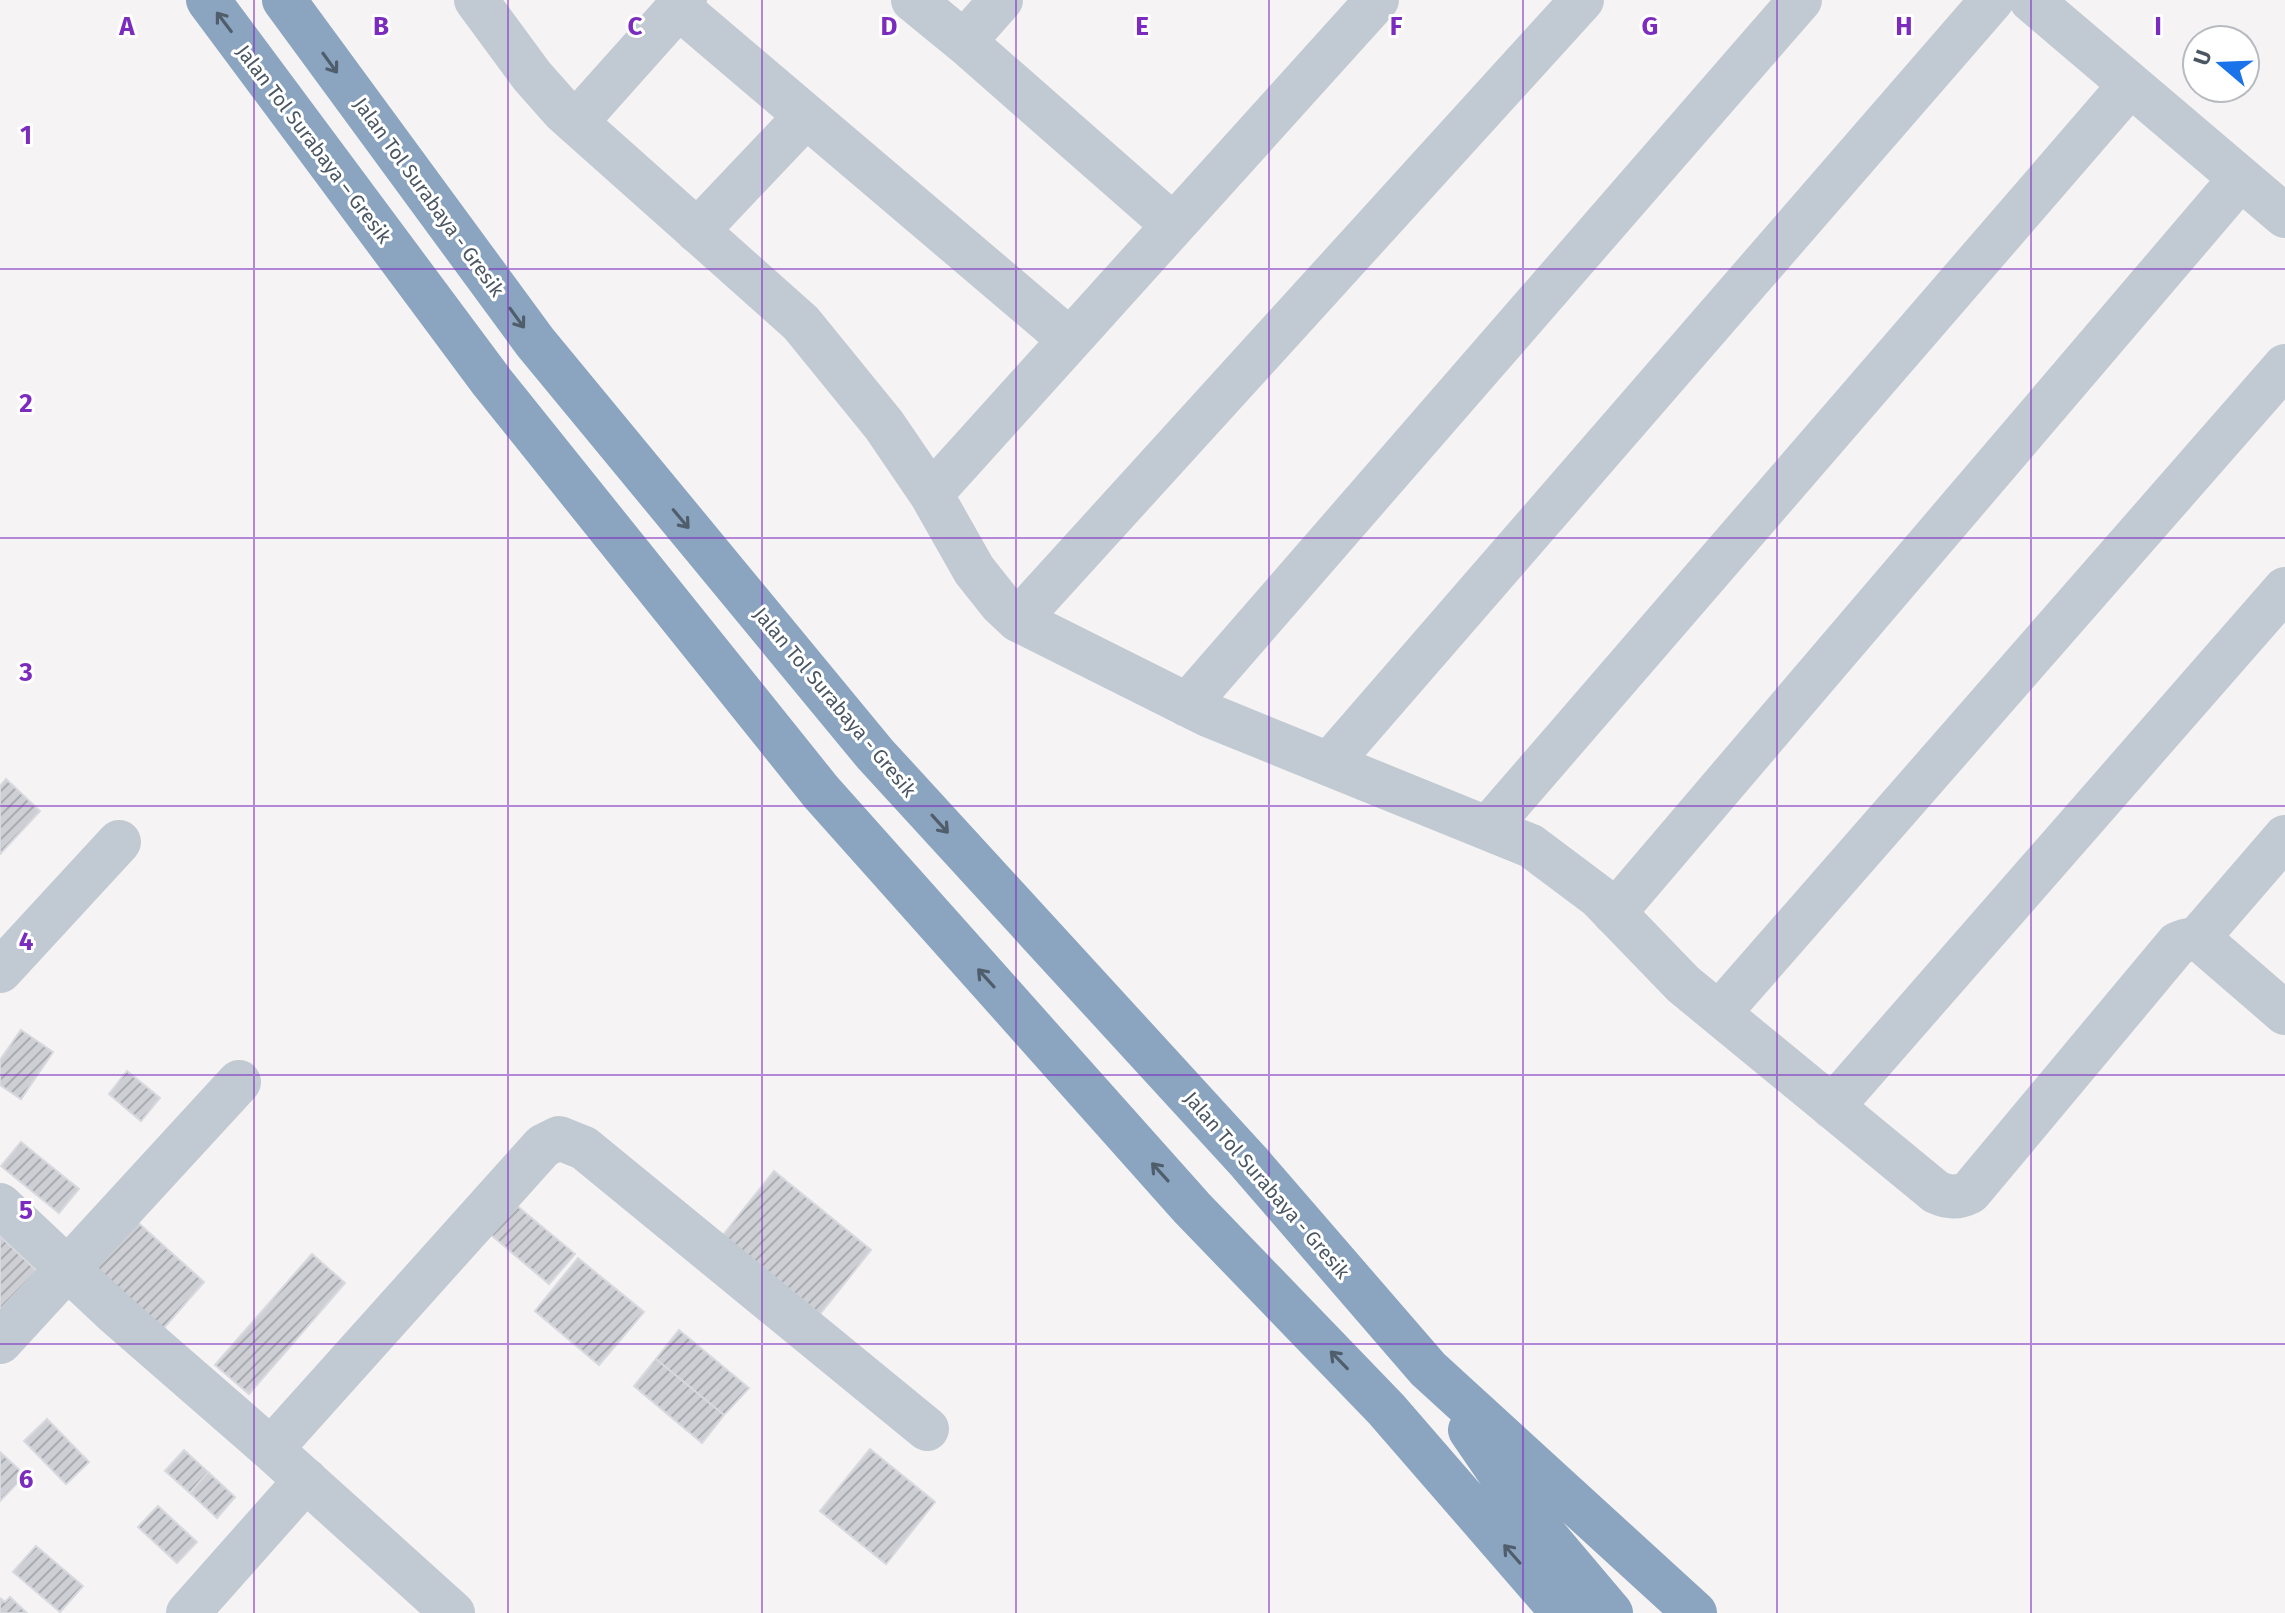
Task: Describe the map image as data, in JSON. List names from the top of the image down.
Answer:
{
  "streets": {
    "highway": ["Jalan Tol Surabaya – Gresik", "Jalan Tol Surabaya - Gresik"]
  },
  "one_way": ["Jalan Tol Surabaya – Gresik", "Jalan Tol Surabaya - Gresik"],
  "north": "left",
  "grid": {
    "columns": [
      "A",
      "B",
      "C",
      "D",
      "E",
      "F",
      "G",
      "H",
      "I"
    ],
    "rows": [
      "1",
      "2",
      "3",
      "4",
      "5",
      "6"
    ]
  }
}
